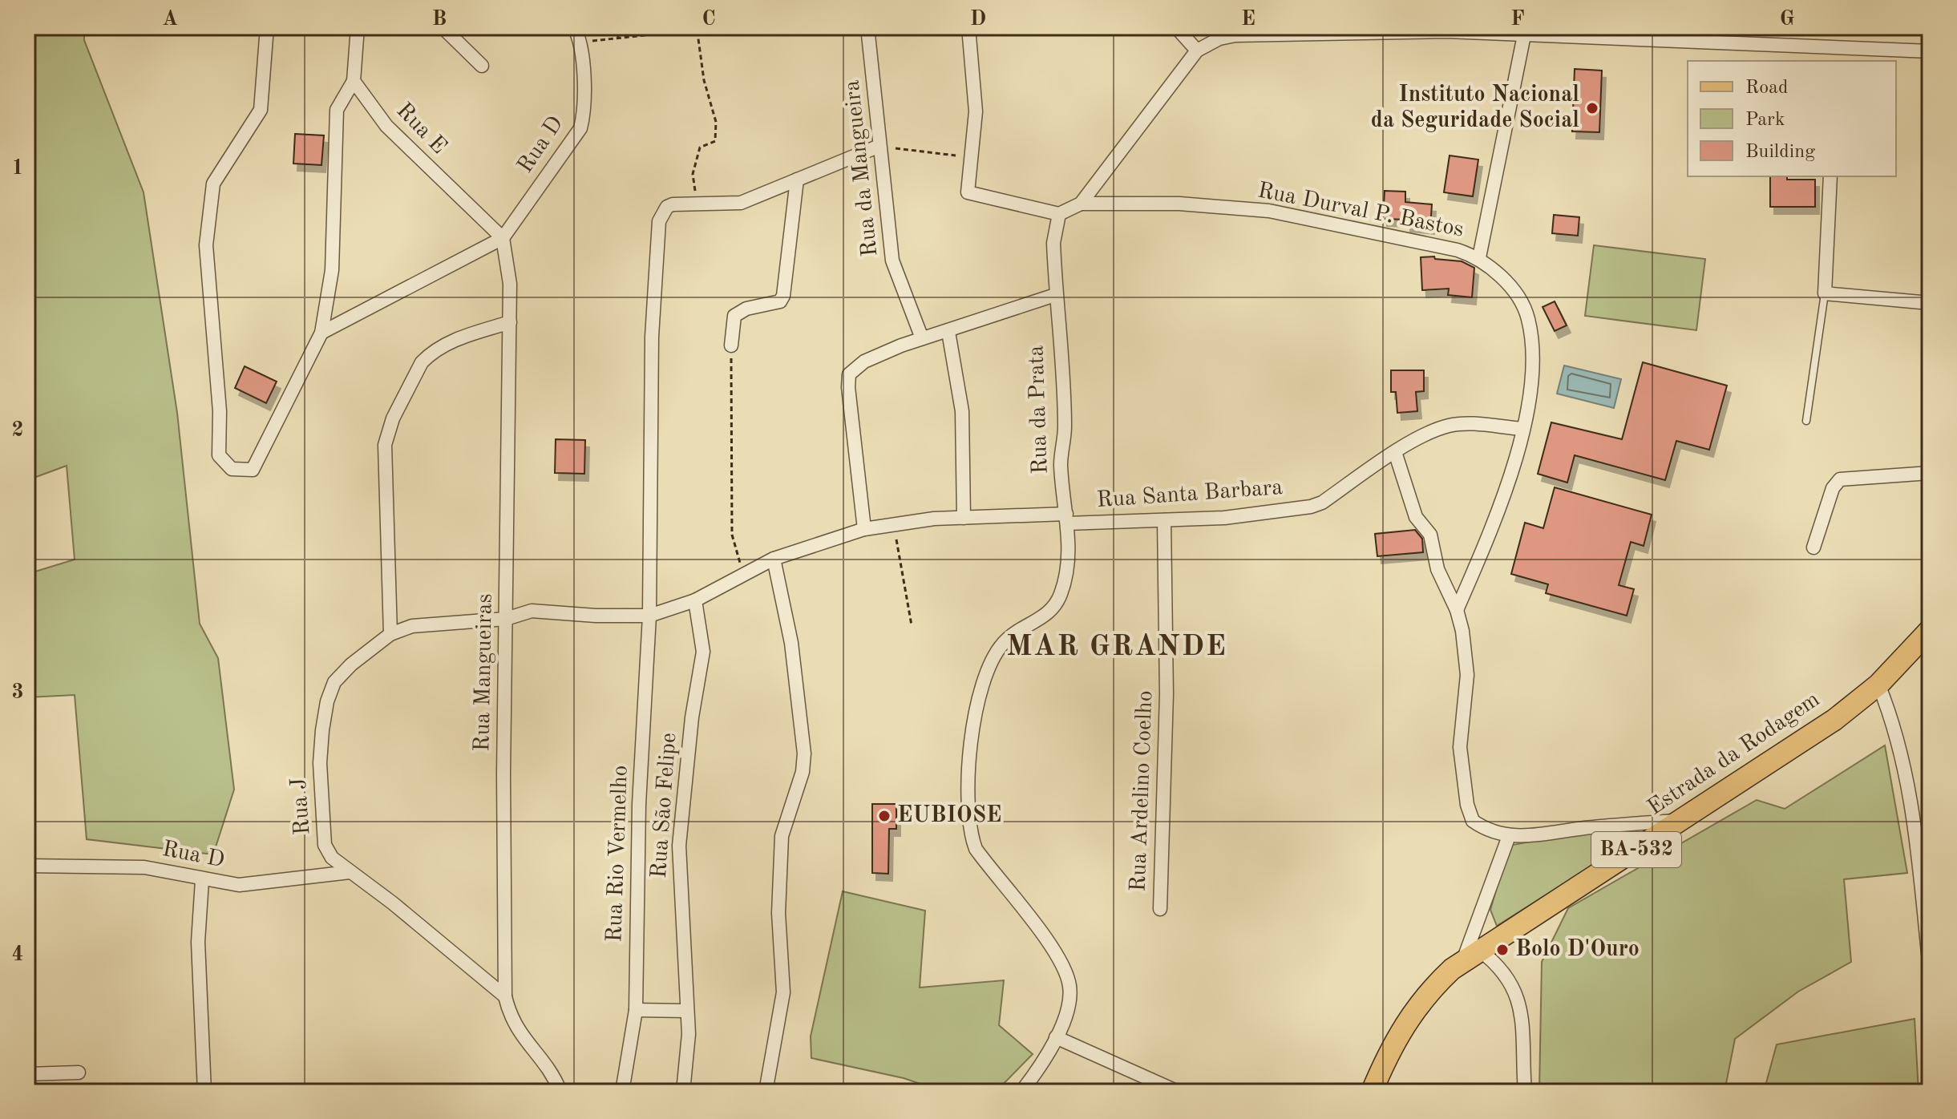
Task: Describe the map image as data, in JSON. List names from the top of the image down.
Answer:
{
  "streets": {
    "main road": ["Estrada da Rodagem", "BA-532"],
    "street": [
      "Rua E",
      "Rua D",
      "Rua da Mangueira",
      "Rua Durval P. Bastos",
      "Rua da Prata",
      "Rua Santa Barbara",
      "Rua Mangueiras",
      "Rua Ardelino Coelho",
      "Rua São Felipe",
      "Rua J",
      "Rua Rio Vermelho"
    ]
  },
  "crossings": [
    ["Rua E", "Rua D"],
    ["Rua E", "Rua Mangueiras"],
    ["Rua D", "Rua Mangueiras"],
    ["Rua D", "Rua J"],
    ["Rua Durval P. Bastos", "Rua Santa Barbara"],
    ["Rua da Prata", "Rua Santa Barbara"],
    ["Rua Santa Barbara", "Rua Ardelino Coelho"],
    ["Rua Santa Barbara", "Rua São Felipe"],
    ["Rua Santa Barbara", "Rua J"],
    ["Rua Santa Barbara", "Rua Rio Vermelho"],
    ["Rua Mangueiras", "Rua J"],
    ["Rua J", "Rua Rio Vermelho"]
  ],
  "districts": ["MAR GRANDE"],
  "places": ["Instituto Nacional da Seguridade Social", "EUBIOSE", "Bolo D'Ouro"],
  "legend": ["Road", "Park", "Building"],
  "grid": {
    "columns": [
      "A",
      "B",
      "C",
      "D",
      "E",
      "F",
      "G"
    ],
    "rows": [
      "1",
      "2",
      "3",
      "4"
    ]
  }
}
